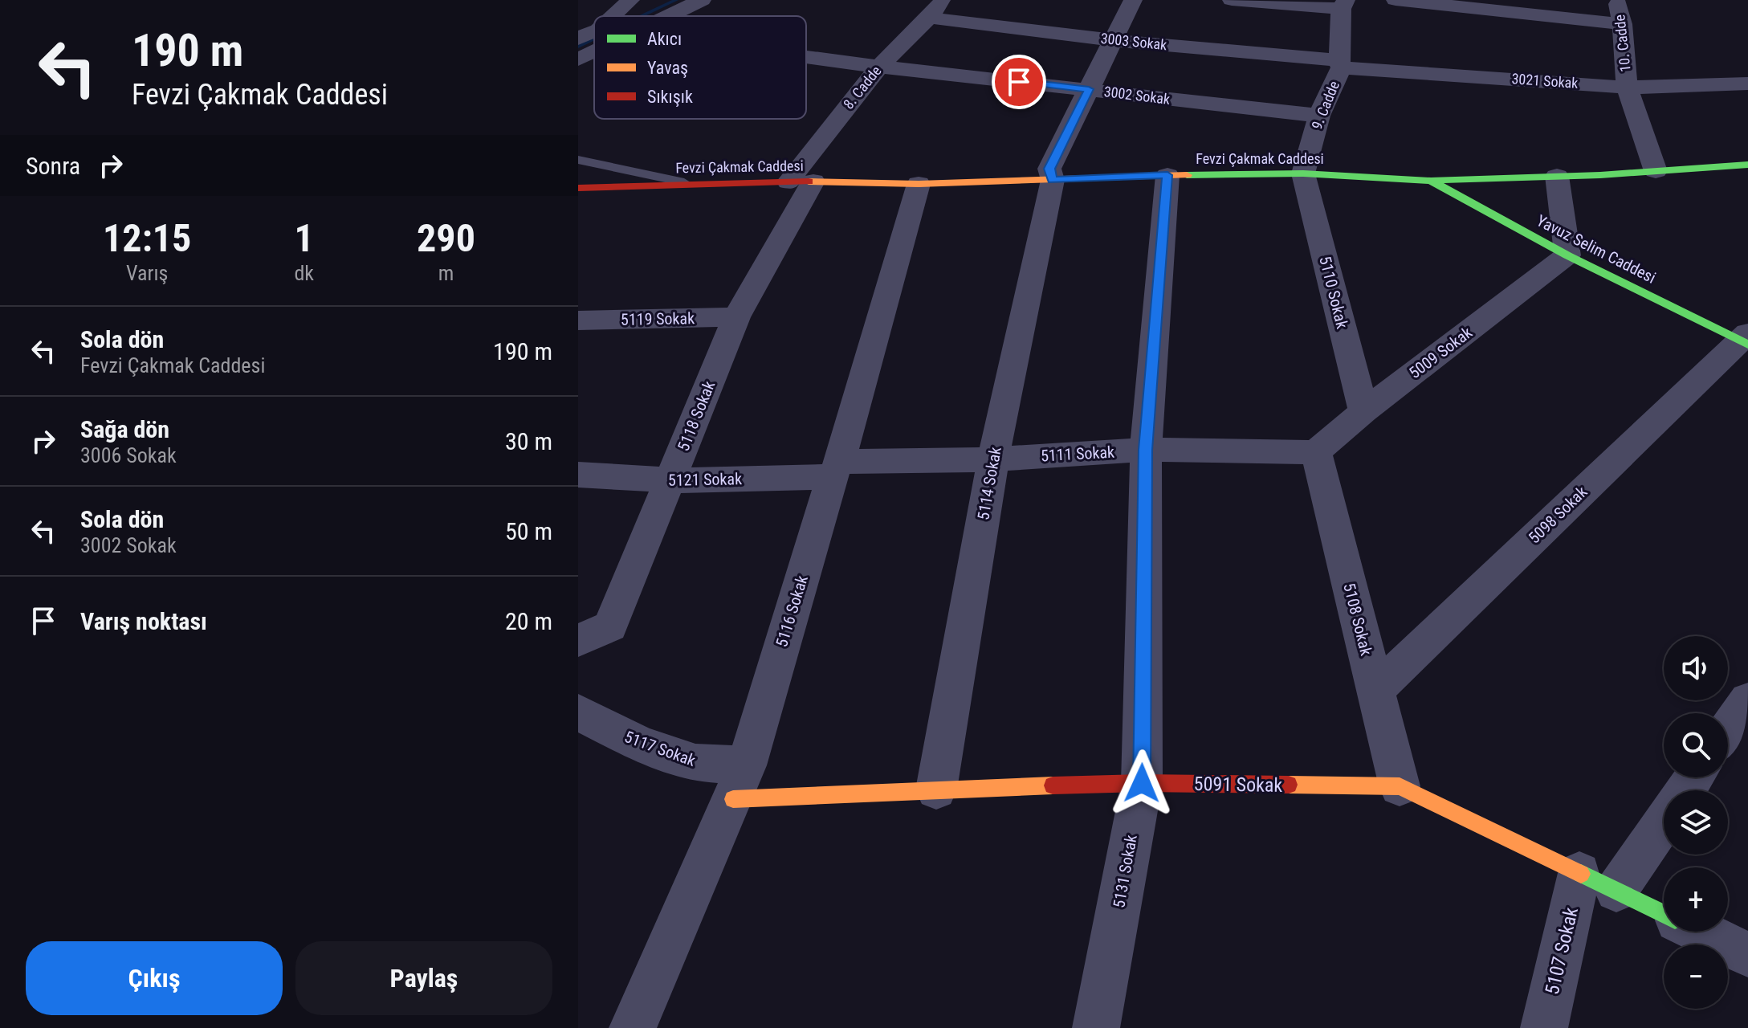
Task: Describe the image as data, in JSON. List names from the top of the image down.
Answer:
{
  "streets": {
    "street": [
      "3003 Sokak",
      "10. Cadde",
      "3021 Sokak",
      "8. Cadde",
      "3002 Sokak",
      "9. Cadde",
      "Fevzi Çakmak Caddesi",
      "Yavuz Selim Caddesi",
      "5110 Sokak",
      "5119 Sokak",
      "5009 Sokak",
      "5118 Sokak",
      "5111 Sokak",
      "5121 Sokak",
      "5114 Sokak",
      "5098 Sokak",
      "5116 Sokak",
      "5108 Sokak",
      "5117 Sokak",
      "5091 Sokak",
      "5131 Sokak",
      "5107 Sokak"
    ]
  },
  "crossings": [
    ["3003 Sokak", "3021 Sokak"],
    ["3003 Sokak", "8. Cadde"],
    ["3003 Sokak", "9. Cadde"],
    ["3003 Sokak", "5114 Sokak"],
    ["10. Cadde", "3021 Sokak"],
    ["10. Cadde", "Fevzi Çakmak Caddesi"],
    ["3021 Sokak", "9. Cadde"],
    ["8. Cadde", "3002 Sokak"],
    ["8. Cadde", "Fevzi Çakmak Caddesi"],
    ["8. Cadde", "5118 Sokak"],
    ["3002 Sokak", "9. Cadde"],
    ["3002 Sokak", "5114 Sokak"],
    ["9. Cadde", "Fevzi Çakmak Caddesi"],
    ["9. Cadde", "5110 Sokak"],
    ["Fevzi Çakmak Caddesi", "Yavuz Selim Caddesi"],
    ["Fevzi Çakmak Caddesi", "5110 Sokak"],
    ["Fevzi Çakmak Caddesi", "5118 Sokak"],
    ["Fevzi Çakmak Caddesi", "5114 Sokak"],
    ["Fevzi Çakmak Caddesi", "5116 Sokak"],
    ["Fevzi Çakmak Caddesi", "5131 Sokak"],
    ["Yavuz Selim Caddesi", "5009 Sokak"],
    ["Yavuz Selim Caddesi", "5098 Sokak"],
    ["5110 Sokak", "5009 Sokak"],
    ["5119 Sokak", "5118 Sokak"],
    ["5009 Sokak", "5111 Sokak"],
    ["5009 Sokak", "5108 Sokak"],
    ["5118 Sokak", "5121 Sokak"],
    ["5111 Sokak", "5121 Sokak"],
    ["5111 Sokak", "5114 Sokak"],
    ["5111 Sokak", "5116 Sokak"],
    ["5111 Sokak", "5108 Sokak"],
    ["5111 Sokak", "5131 Sokak"],
    ["5121 Sokak", "5116 Sokak"],
    ["5114 Sokak", "5091 Sokak"],
    ["5098 Sokak", "5108 Sokak"],
    ["5116 Sokak", "5117 Sokak"],
    ["5116 Sokak", "5091 Sokak"],
    ["5108 Sokak", "5091 Sokak"],
    ["5117 Sokak", "5091 Sokak"],
    ["5091 Sokak", "5131 Sokak"],
    ["5091 Sokak", "5107 Sokak"]
  ],
  "legend": ["Akıcı", "Yavaş", "Sıkışık"],
  "page": {
    "turn": ["190 m", "Fevzi Çakmak Caddesi"],
    "then": "Sonra",
    "eta": [
      "12:15",
      "Varış",
      "1",
      "dk",
      "290",
      "m"
    ],
    "list": [
      {
        "name": "Sola dön",
        "note": "Fevzi Çakmak Caddesi",
        "value": "190 m"
      },
      {
        "name": "Sağa dön",
        "note": "3006 Sokak",
        "value": "30 m"
      },
      {
        "name": "Sola dön",
        "note": "3002 Sokak",
        "value": "50 m"
      },
      {
        "name": "Varış noktası",
        "value": "20 m"
      }
    ],
    "map_buttons": ["+", "−"],
    "buttons": ["Çıkış", "Paylaş"]
  }
}
